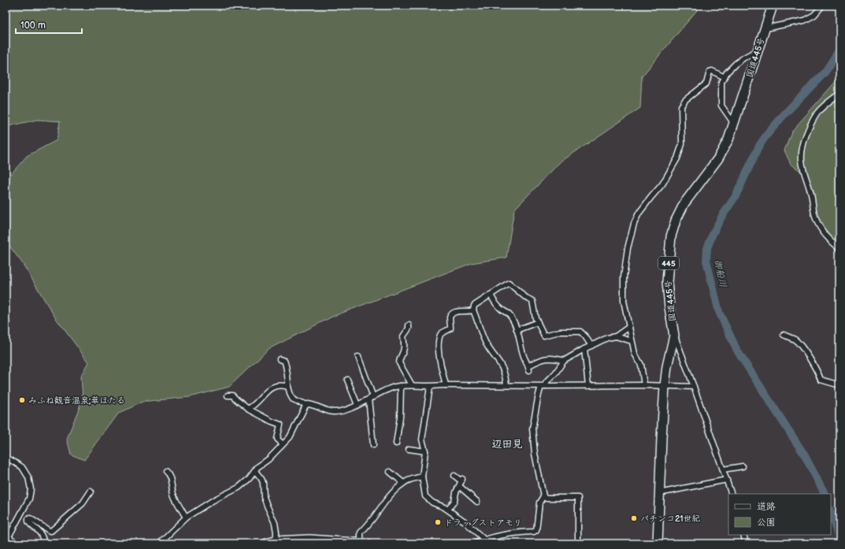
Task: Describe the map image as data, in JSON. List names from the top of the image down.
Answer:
{
  "streets": {
    "highway": ["国道445号", "445"]
  },
  "districts": ["辺田見"],
  "water": ["御船川"],
  "places": ["みふね観音温泉;華ほたる", "パチンコ21世紀", "ドラッグストアモリ"],
  "legend": ["道路", "公園"],
  "scale_bar": "100 m"
}
